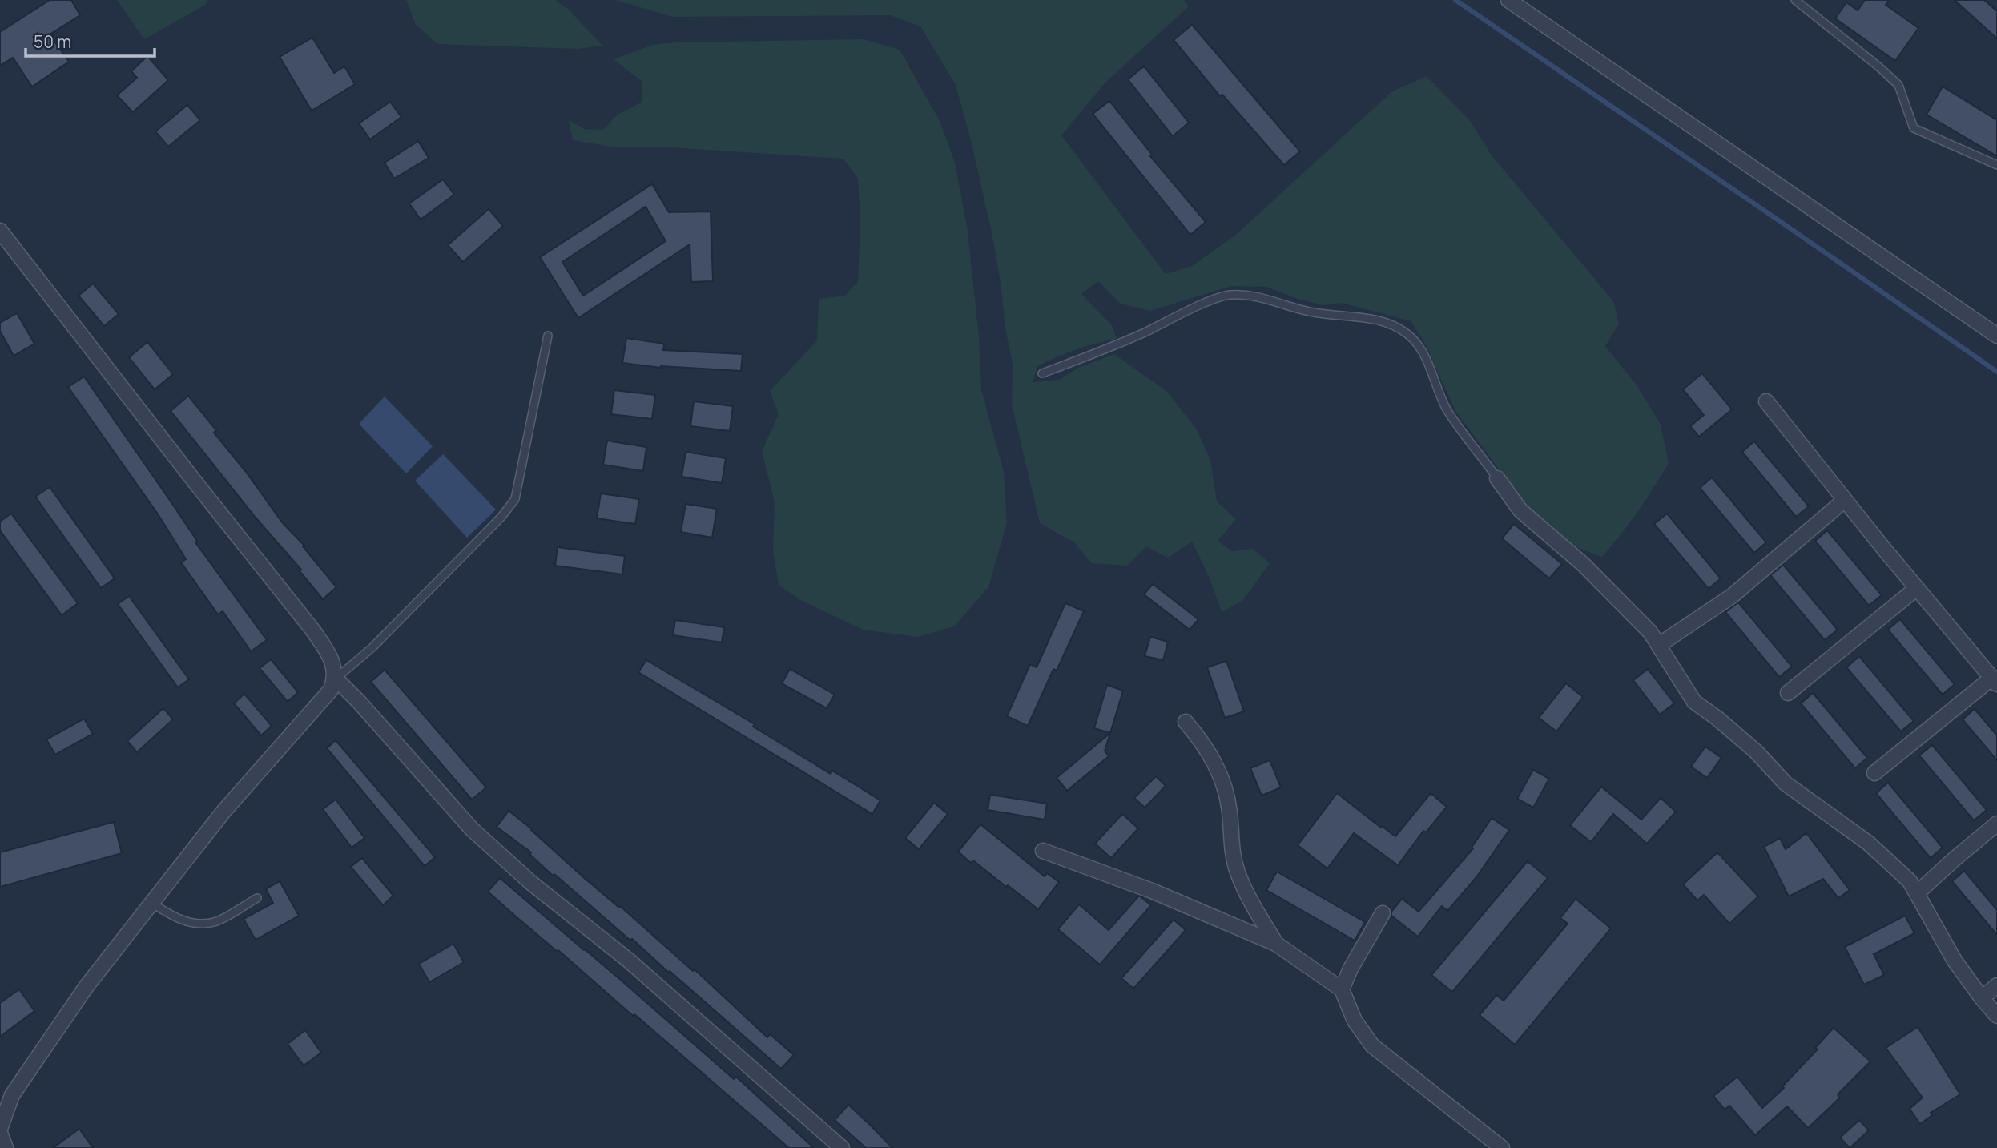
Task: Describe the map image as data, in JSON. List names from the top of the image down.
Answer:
{
  "scale_bar": "50 m"
}
